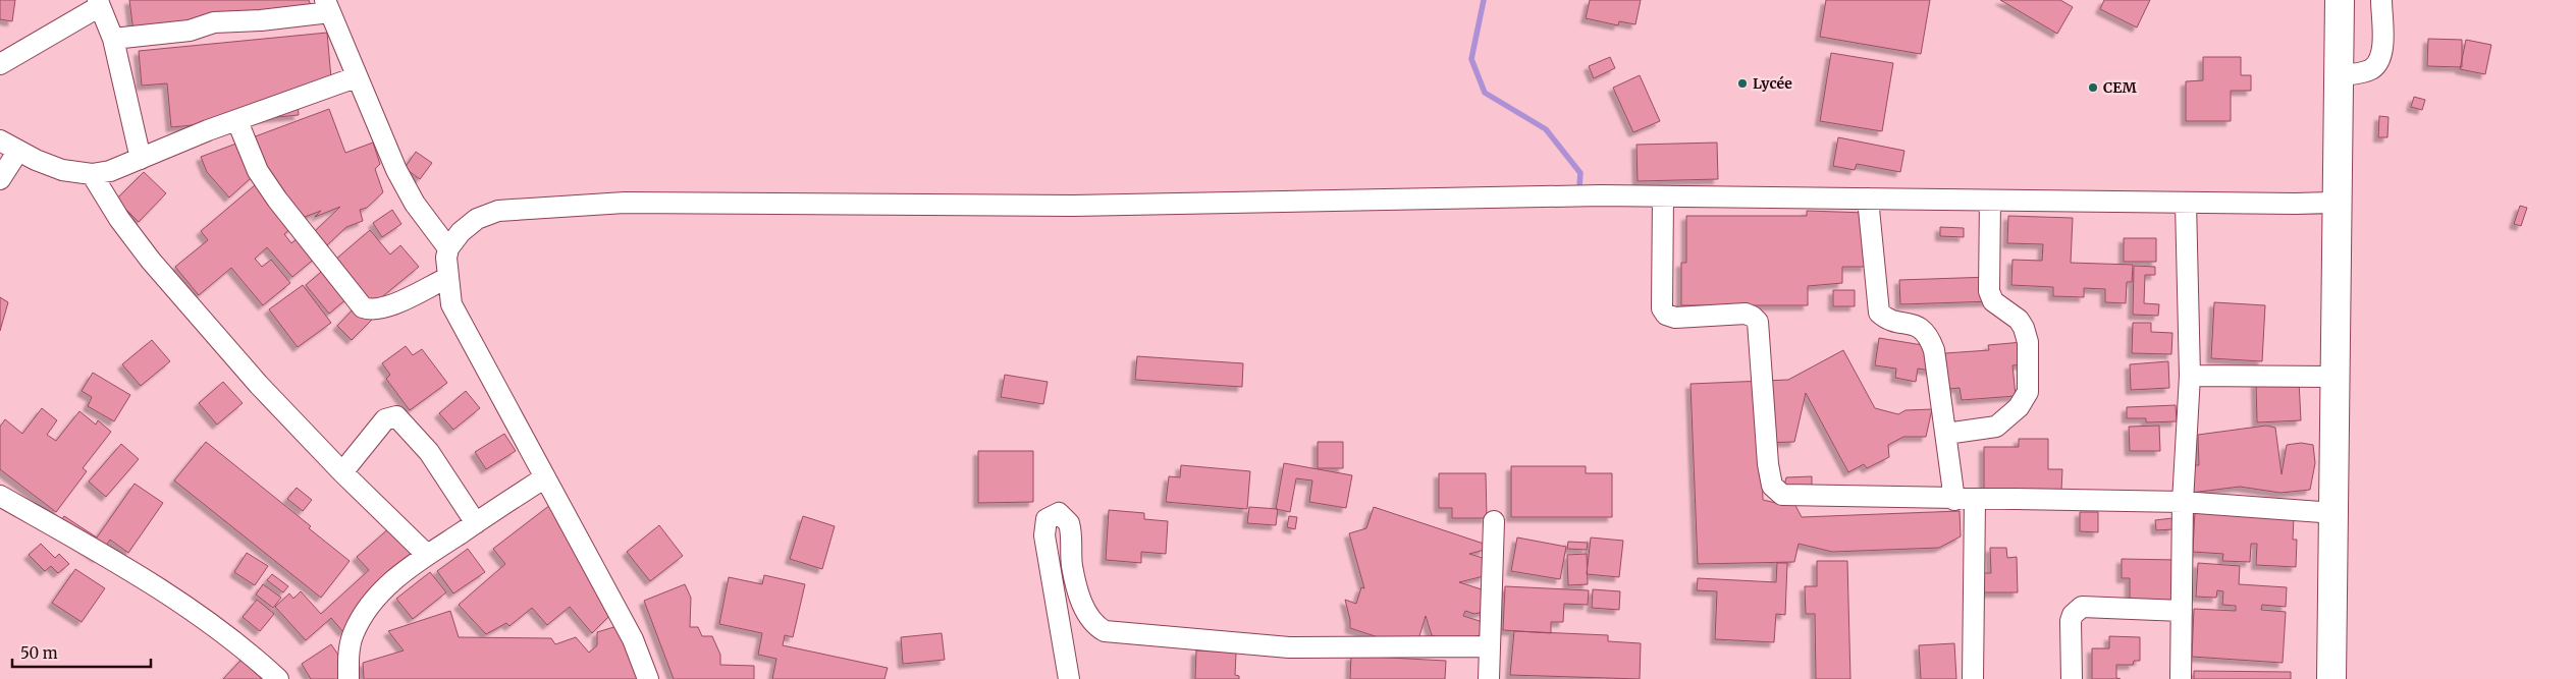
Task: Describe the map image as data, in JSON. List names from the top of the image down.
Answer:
{
  "places": ["Lycée", "CEM"],
  "scale_bar": "50 m"
}
